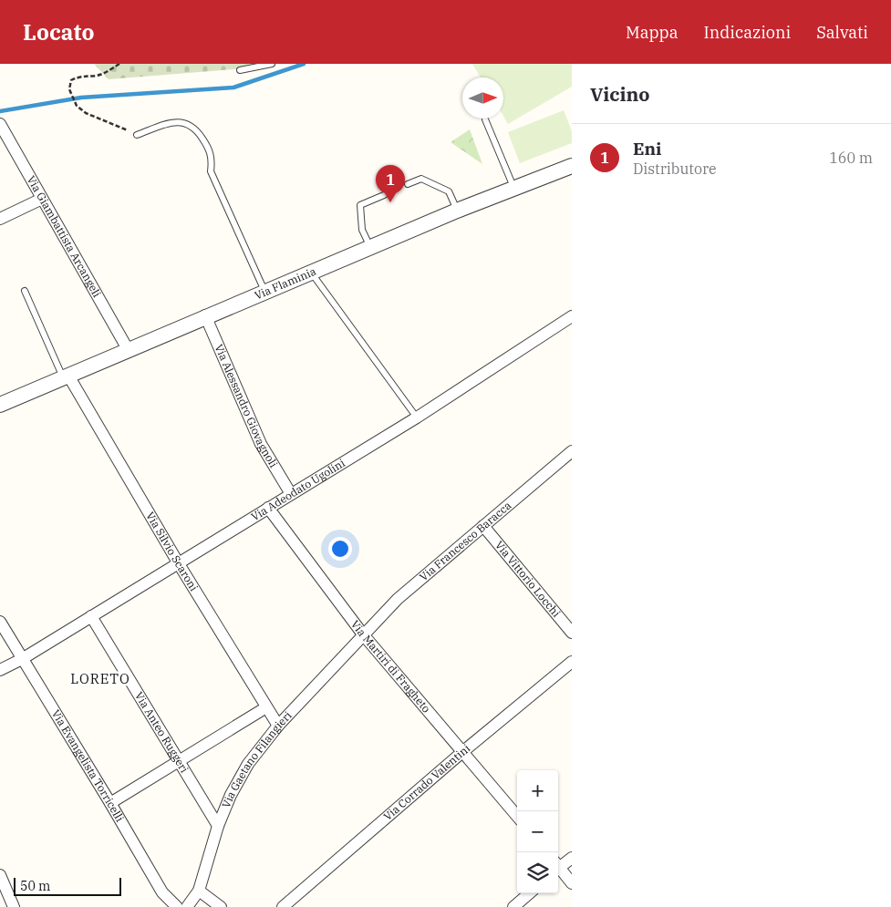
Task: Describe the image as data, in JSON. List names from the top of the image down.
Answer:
{
  "streets": {
    "street": [
      "Via Giambattista Arcangeli",
      "Via Flaminia",
      "Via Alessandro Giovagnoli",
      "Via Adeodato Ugolini",
      "Via Francesco Baracca",
      "Via Silvio Scaroni",
      "Via Vittorio Locchi",
      "Via Martiri di Fragheto",
      "Via Anteo Ruggeri",
      "Via Gaetano Filangieri",
      "Via Evangelista Torricelli",
      "Via Corrado Valentini"
    ]
  },
  "crossings": [
    ["Via Giambattista Arcangeli", "Via Flaminia"],
    ["Via Flaminia", "Via Alessandro Giovagnoli"],
    ["Via Flaminia", "Via Silvio Scaroni"],
    ["Via Alessandro Giovagnoli", "Via Adeodato Ugolini"],
    ["Via Adeodato Ugolini", "Via Silvio Scaroni"],
    ["Via Adeodato Ugolini", "Via Martiri di Fragheto"],
    ["Via Adeodato Ugolini", "Via Anteo Ruggeri"],
    ["Via Adeodato Ugolini", "Via Evangelista Torricelli"],
    ["Via Francesco Baracca", "Via Vittorio Locchi"],
    ["Via Francesco Baracca", "Via Martiri di Fragheto"],
    ["Via Francesco Baracca", "Via Gaetano Filangieri"],
    ["Via Silvio Scaroni", "Via Gaetano Filangieri"],
    ["Via Martiri di Fragheto", "Via Gaetano Filangieri"],
    ["Via Martiri di Fragheto", "Via Corrado Valentini"],
    ["Via Anteo Ruggeri", "Via Gaetano Filangieri"]
  ],
  "districts": ["LORETO"],
  "scale_bar": "50 m",
  "north": "right",
  "page": {
    "header": "Locato",
    "nav": ["Mappa", "Indicazioni", "Salvati"],
    "heading": "Vicino",
    "list": [
      {
        "mark": "1",
        "name": "Eni",
        "note": "Distributore",
        "value": "160 m"
      }
    ],
    "pins": "1",
    "map_buttons": ["+", "−"],
    "scale": "50 m"
  }
}
